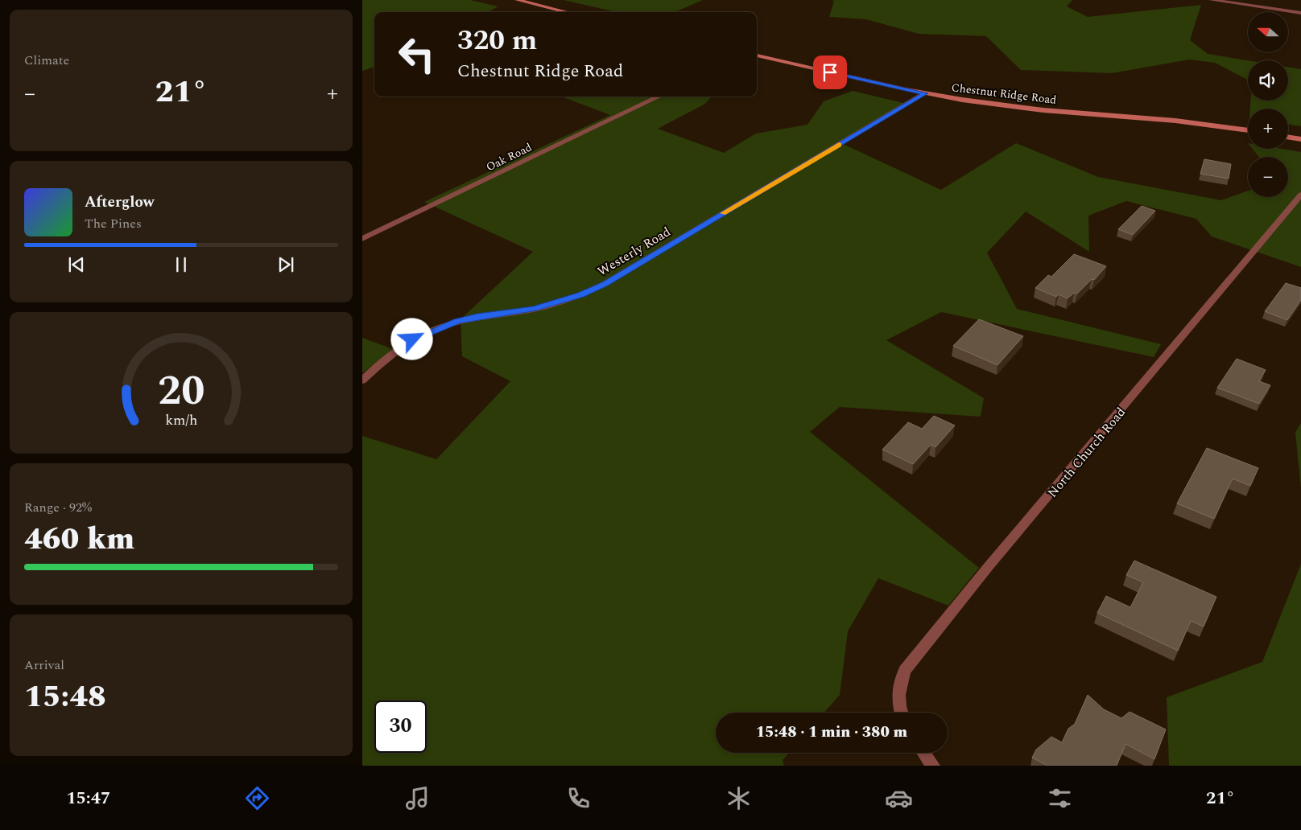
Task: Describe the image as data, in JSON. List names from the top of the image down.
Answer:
{
  "streets": {
    "main road": ["Chestnut Ridge Road"],
    "street": ["Oak Road", "Westerly Road", "North Church Road"]
  },
  "crossings": [
    ["Chestnut Ridge Road", "Westerly Road"]
  ],
  "north": "left",
  "page": {
    "tile": [
      "Climate",
      ["Range · 92%", "460 km"],
      ["Arrival", "15:48"]
    ],
    "map_buttons": ["+", "−"],
    "turn": ["320 m", "Chestnut Ridge Road"],
    "heat": ["−", "21°", "+"],
    "song": ["Afterglow", "The Pines"],
    "limit": "30",
    "trip": "15:48 · 1 min · 380 m",
    "tabs": ["15:47", "21°"],
    "gauge": ["20", "km/h"]
  }
}
